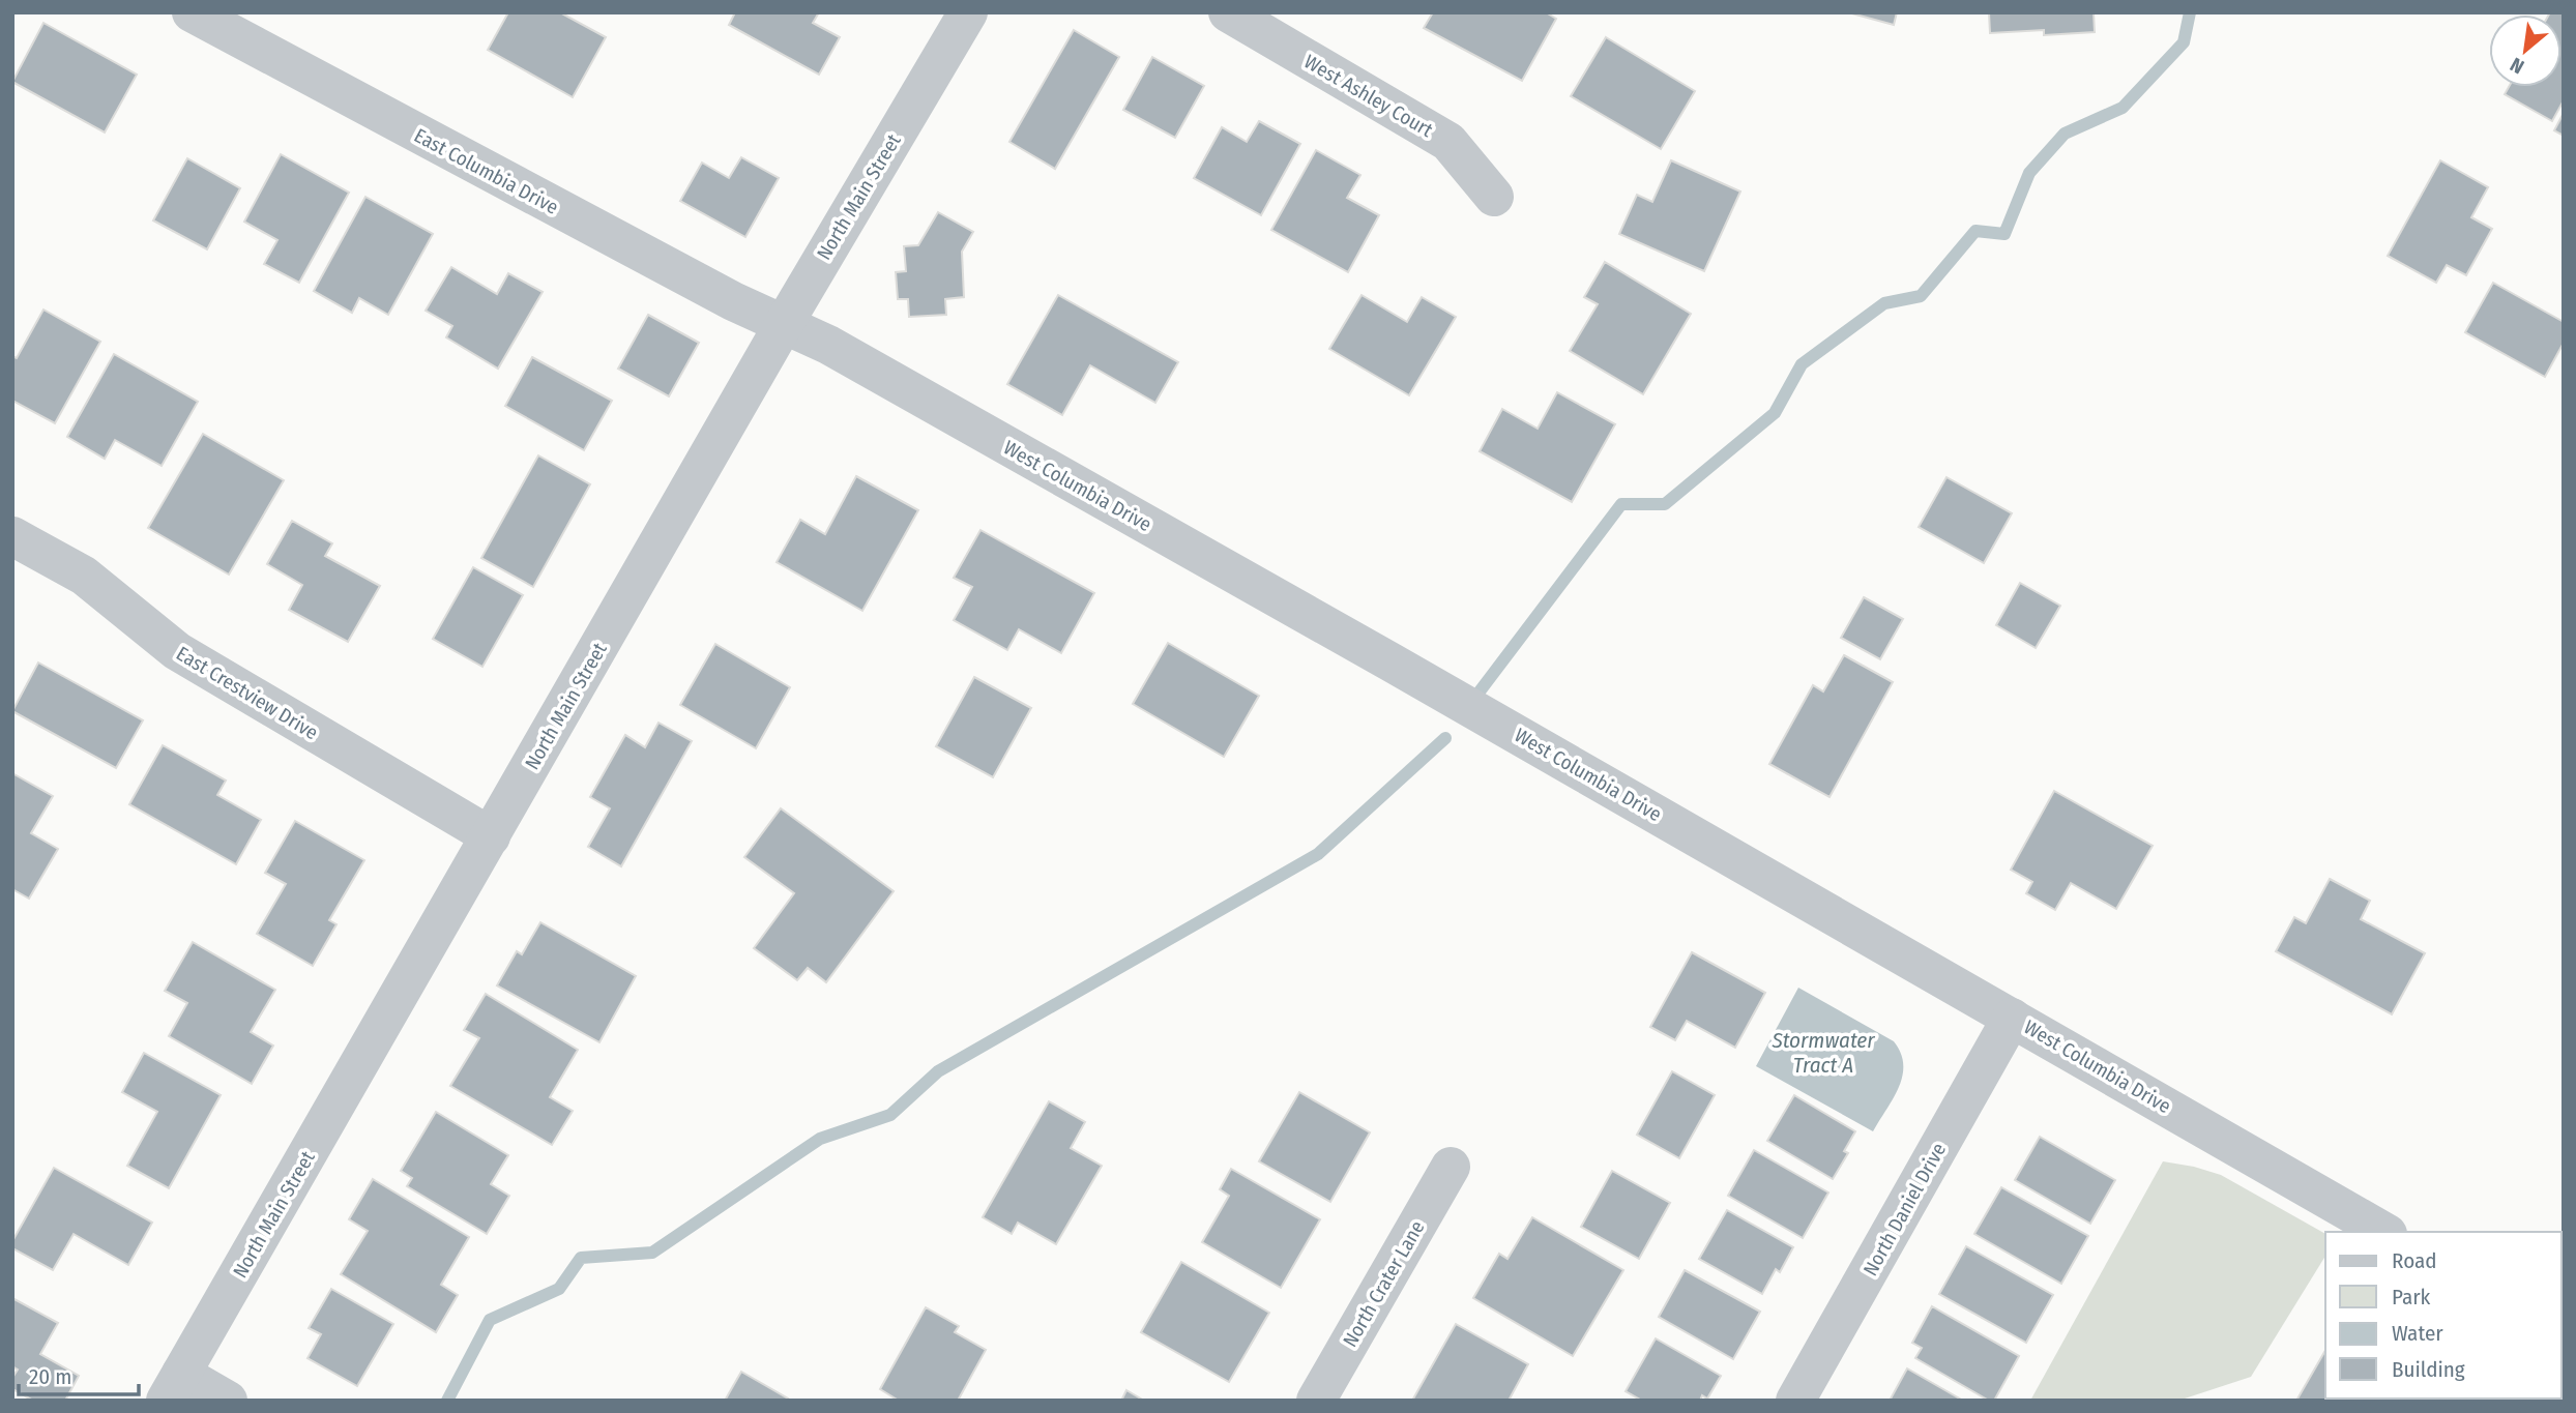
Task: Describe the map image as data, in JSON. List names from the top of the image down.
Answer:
{
  "streets": {
    "street": [
      "West Ashley Court",
      "East Columbia Drive",
      "North Main Street",
      "West Columbia Drive",
      "East Crestview Drive",
      "North Daniel Drive",
      "North Crater Lane"
    ]
  },
  "crossings": [
    ["East Columbia Drive", "North Main Street"],
    ["East Columbia Drive", "West Columbia Drive"],
    ["North Main Street", "West Columbia Drive"],
    ["North Main Street", "East Crestview Drive"],
    ["West Columbia Drive", "North Daniel Drive"]
  ],
  "water": ["Stormwater Tract A"],
  "legend": [
    "Road",
    "Park",
    "Water",
    "Building"
  ],
  "scale_bar": "20 m",
  "north": "bottom left"
}
